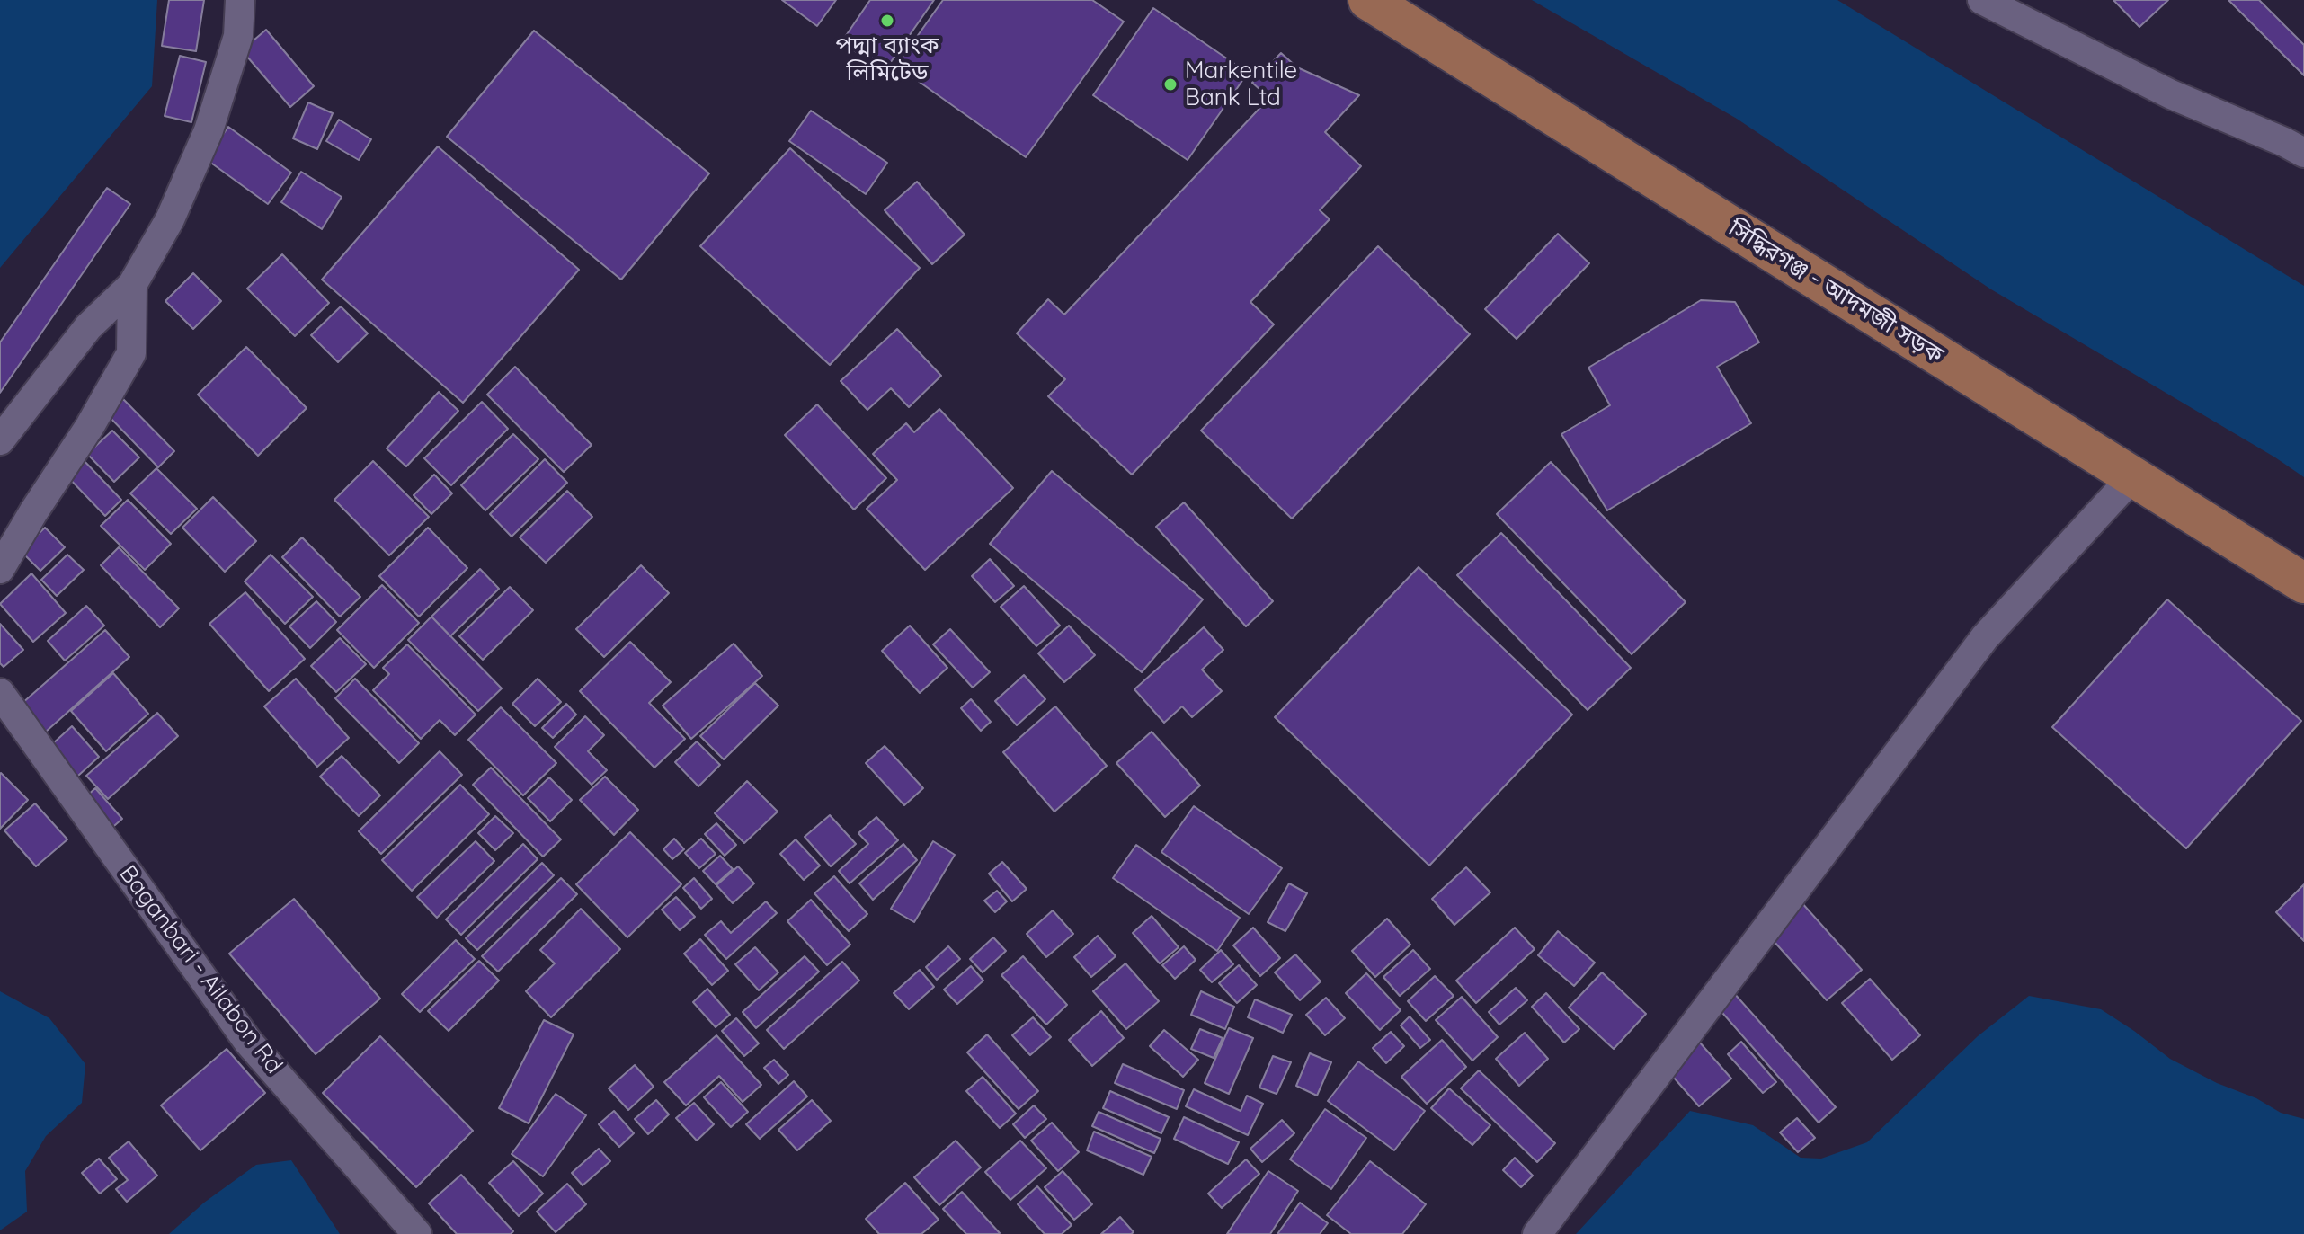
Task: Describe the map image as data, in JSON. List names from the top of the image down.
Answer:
{
  "streets": {
    "main road": ["সিদ্ধিরগঞ্জ - আদমজী সড়ক"],
    "street": ["Baganbari - Ailabon Rd"]
  },
  "places": ["পদ্মা ব্যাংক লিমিটেড", "Markentile Bank Ltd"]
}
